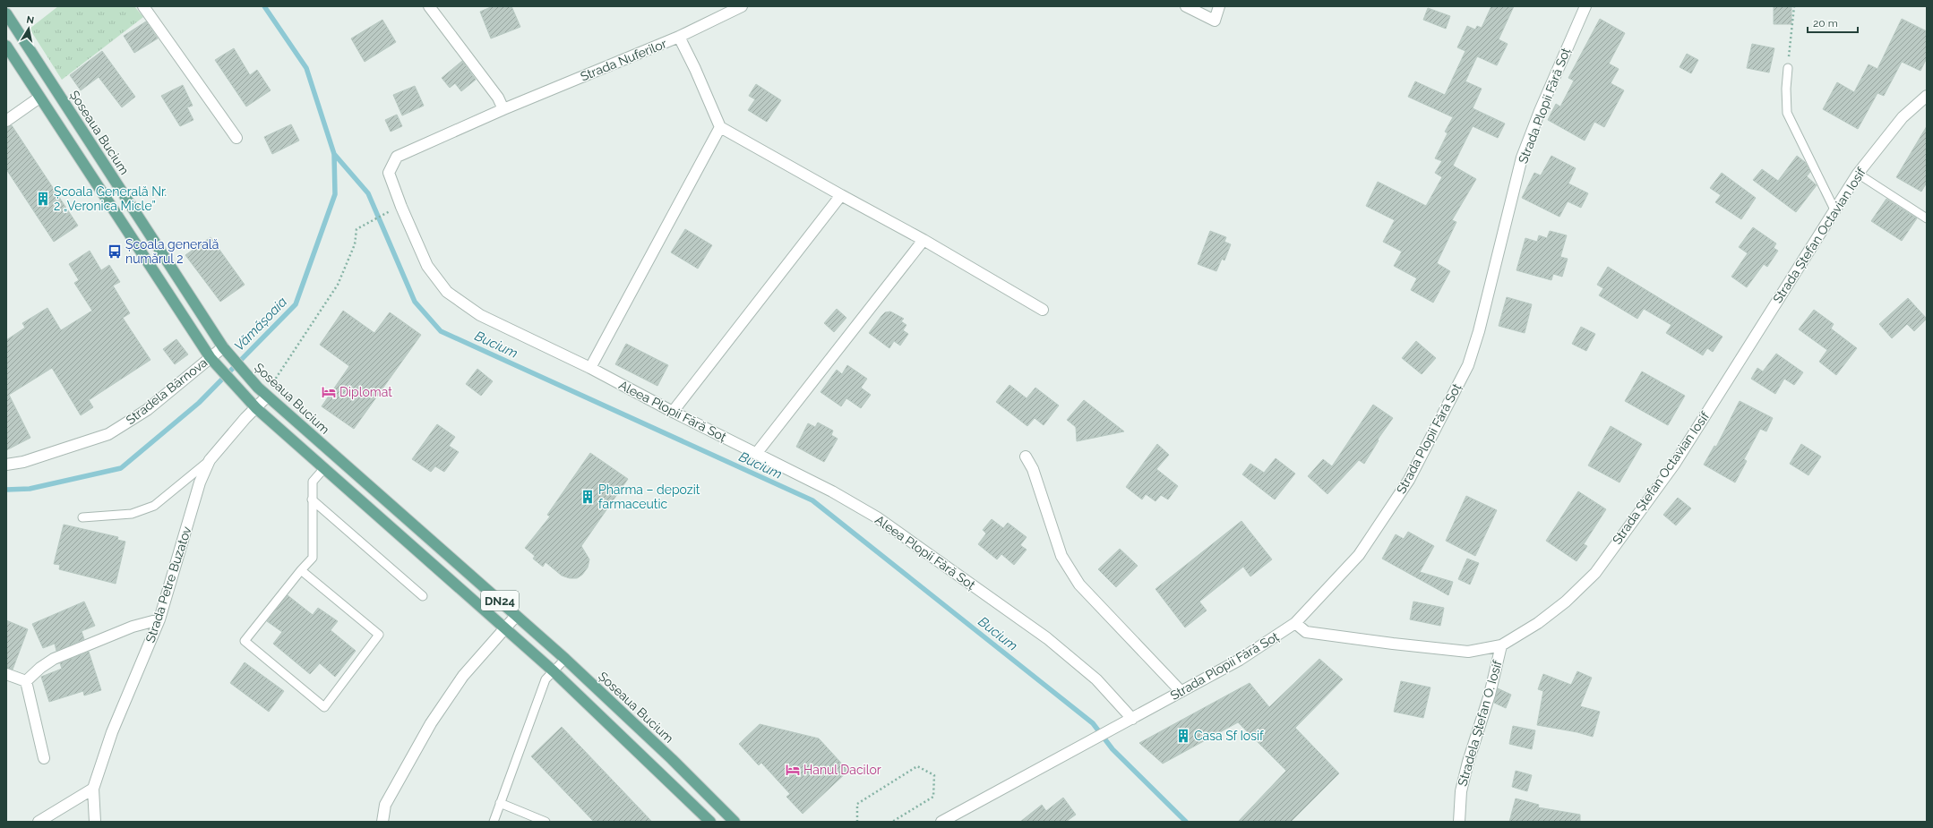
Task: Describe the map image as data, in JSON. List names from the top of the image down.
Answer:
{
  "streets": {
    "main road": ["Șoseaua Bucium", "DN24"],
    "street": [
      "Strada Nuferilor",
      "Strada Plopii Fără Soț",
      "Strada Ștefan Octavian Iosif",
      "Stradela Bârnova",
      "Aleea Plopii Fără Soț",
      "Strada Petre Buzatov",
      "Stradela Ștefan O. Iosif"
    ]
  },
  "crossings": [
    ["Strada Nuferilor", "Aleea Plopii Fără Soț"],
    ["Strada Plopii Fără Soț", "Strada Ștefan Octavian Iosif"],
    ["Strada Plopii Fără Soț", "Aleea Plopii Fără Soț"],
    ["Șoseaua Bucium", "Stradela Bârnova"],
    ["Șoseaua Bucium", "Strada Petre Buzatov"],
    ["Strada Ștefan Octavian Iosif", "Stradela Ștefan O. Iosif"],
    ["Stradela Bârnova", "DN24"],
    ["Strada Petre Buzatov", "DN24"]
  ],
  "water": ["Vămășoaia", "Bucium"],
  "places": {
    "building": ["Școala Generală Nr. 2 „Veronica Micle”", "Pharma – depozit farmaceutic", "Casa Sf Iosif"],
    "bus stop": ["Școala generală numărul 2"],
    "hotel": ["Diplomat", "Hanul Dacilor"]
  },
  "scale_bar": "20 m",
  "north": "top"
}
